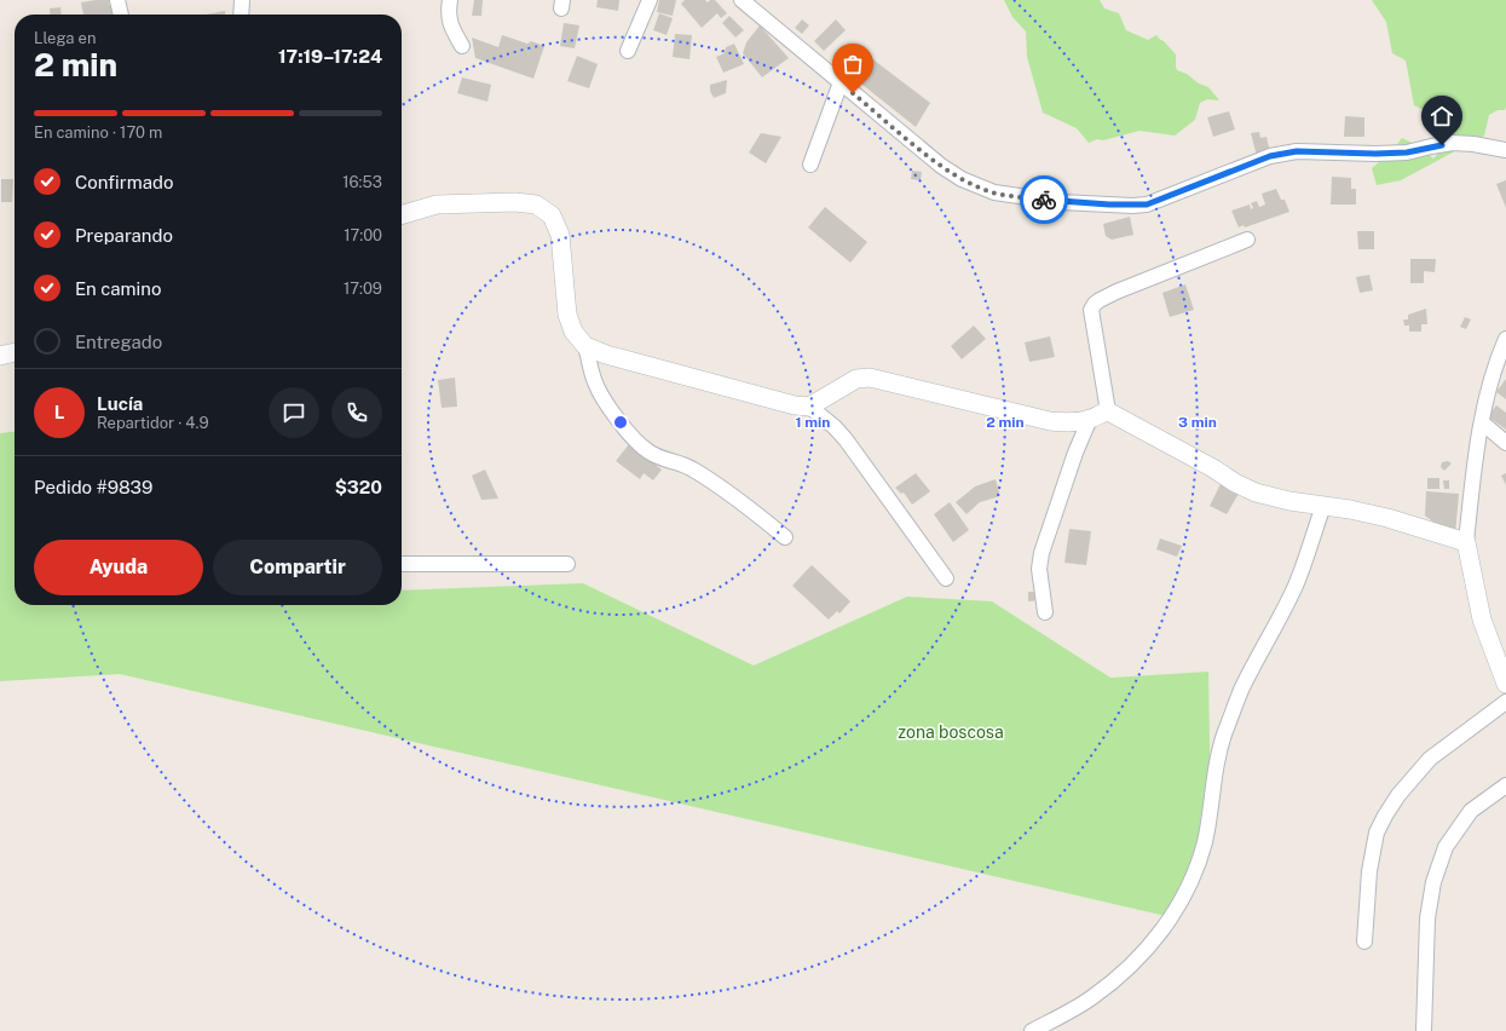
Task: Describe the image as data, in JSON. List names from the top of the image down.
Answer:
{
  "parks": ["zona boscosa"],
  "page": {
    "heading": ["2 min", "Llega en", "17:19–17:24"],
    "panel": [
      "Lucía",
      "Repartidor · 4.9",
      "Pedido #9839",
      "$320"
    ],
    "bar": "En camino · 170 m",
    "list": [
      ["Confirmado", "16:53"],
      ["Preparando", "17:00"],
      ["En camino", "17:09"],
      "Entregado"
    ],
    "round": "L",
    "buttons": ["Ayuda", "Compartir"]
  },
  "rings": ["1 min", "2 min", "3 min"]
}
